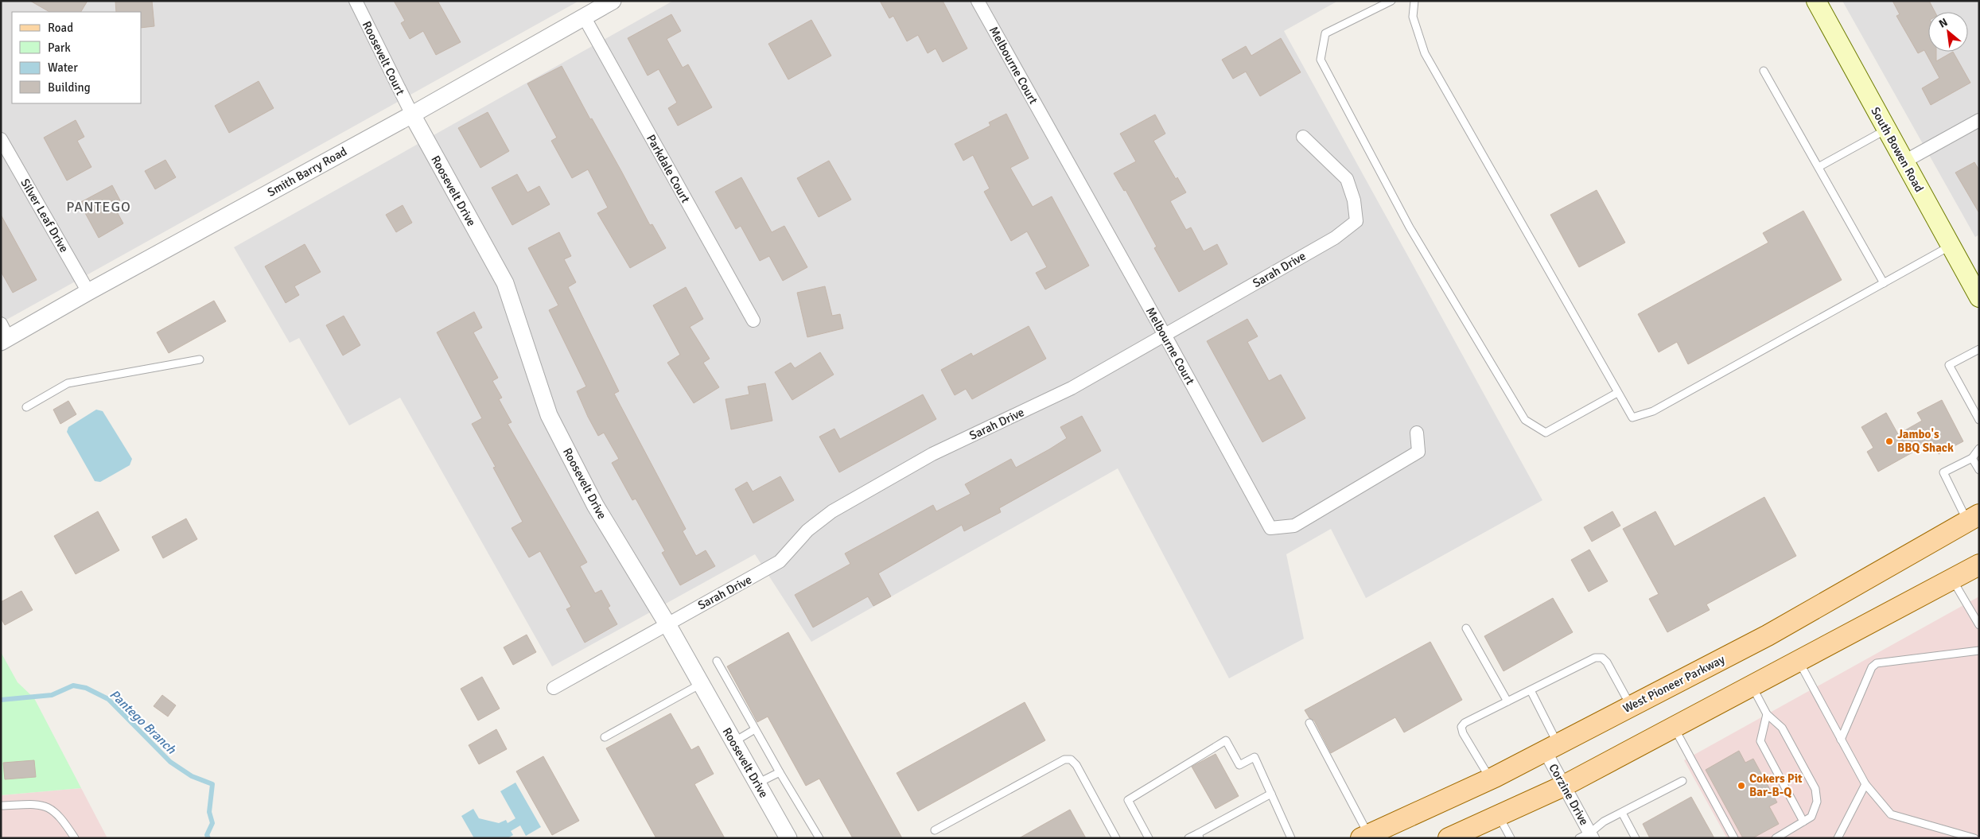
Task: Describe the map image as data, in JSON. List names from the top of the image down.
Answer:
{
  "streets": {
    "main road": ["South Bowen Road", "West Pioneer Parkway"],
    "street": [
      "Roosevelt Court",
      "Melbourne Court",
      "Parkdale Court",
      "Smith Barry Road",
      "Roosevelt Drive",
      "Silver Leaf Drive",
      "Sarah Drive",
      "Corzine Drive"
    ]
  },
  "crossings": [
    ["Roosevelt Court", "Smith Barry Road"],
    ["Roosevelt Court", "Roosevelt Drive"],
    ["Melbourne Court", "Sarah Drive"],
    ["Parkdale Court", "Smith Barry Road"],
    ["Smith Barry Road", "Roosevelt Drive"],
    ["Smith Barry Road", "Silver Leaf Drive"],
    ["Roosevelt Drive", "Sarah Drive"],
    ["West Pioneer Parkway", "Corzine Drive"]
  ],
  "districts": ["PANTEGO"],
  "water": ["Pantego Branch"],
  "places": ["Jambo's BBQ Shack", "Cokers Pit Bar-B-Q"],
  "legend": [
    "Road",
    "Park",
    "Water",
    "Building"
  ],
  "north": "top left"
}
